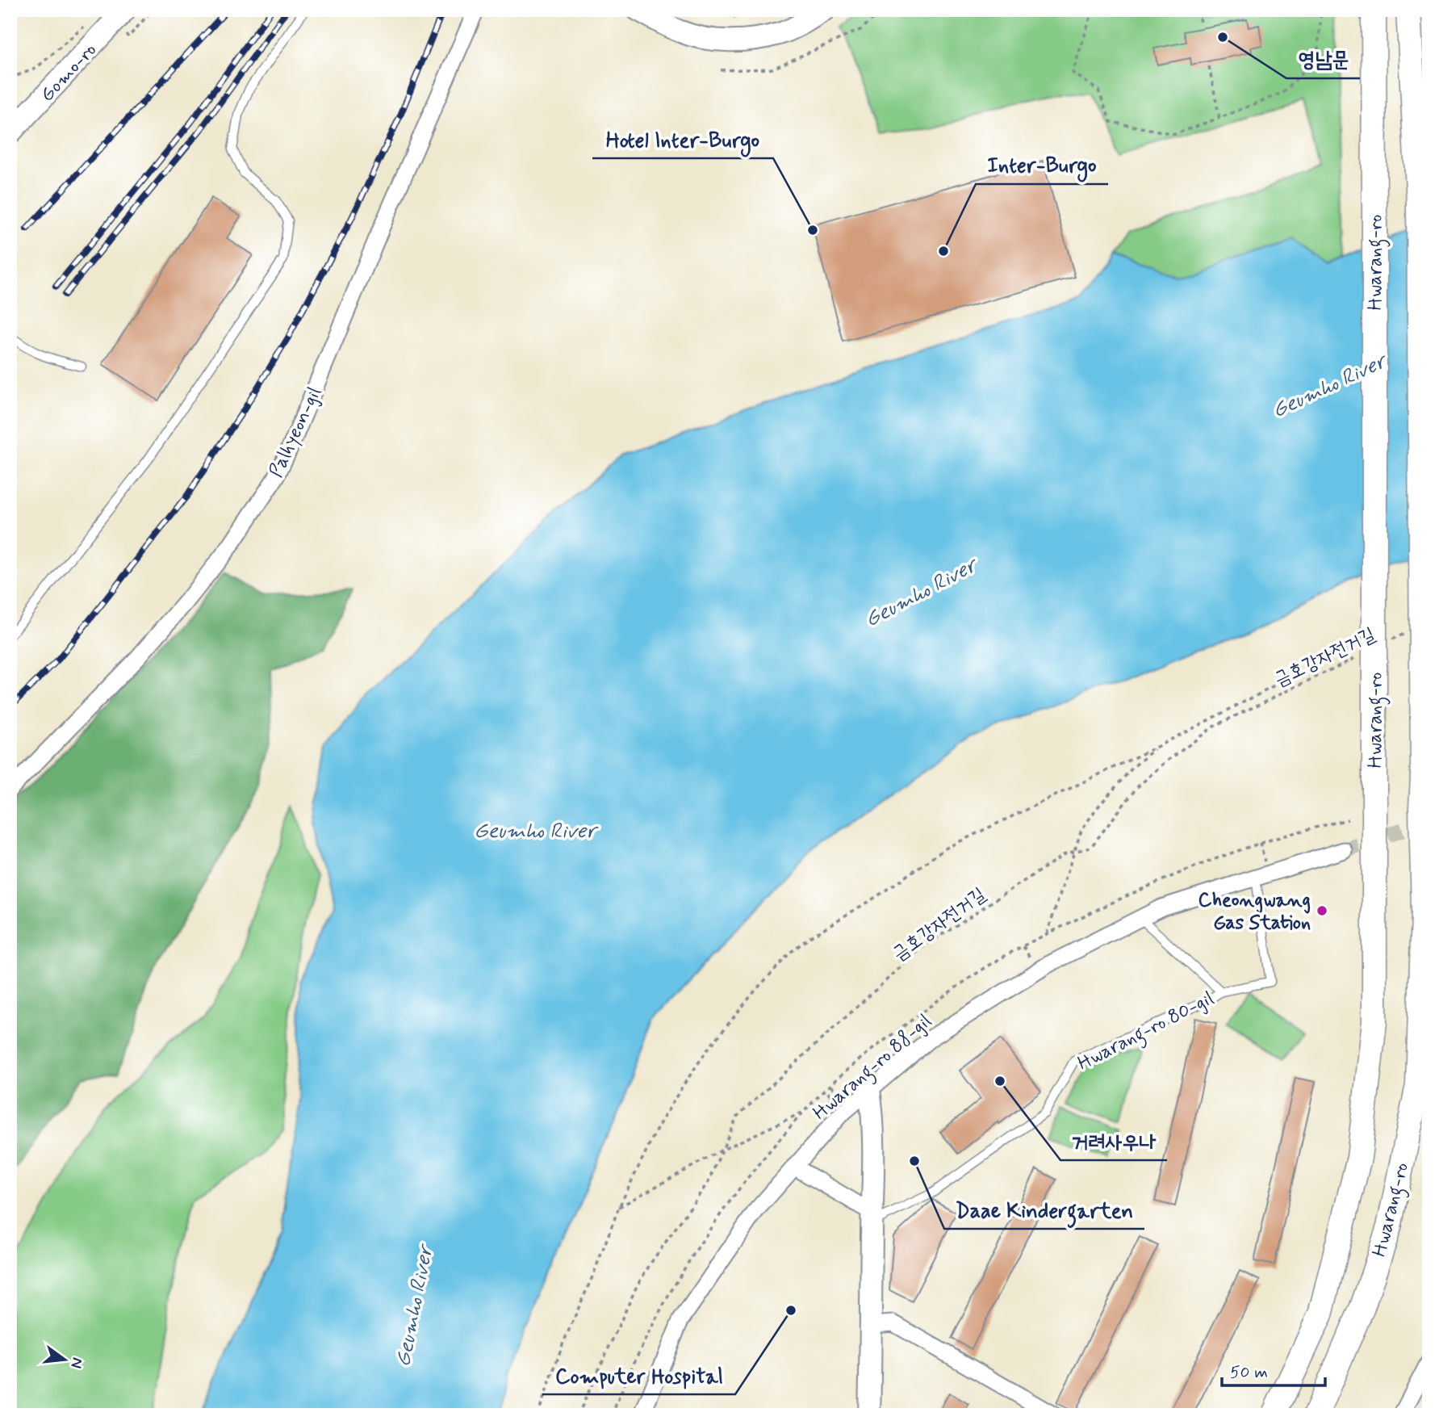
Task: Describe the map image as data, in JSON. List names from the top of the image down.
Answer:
{
  "streets": {
    "main road": ["Hwarang-ro"],
    "street": ["Gomo-ro", "Palhyeon-gil", "Hwarang-ro 88-gil"],
    "lane": ["Hwarang-ro 80-gil"],
    "path": ["금호강자전거길"]
  },
  "crossings": [
    ["Hwarang-ro 80-gil", "Hwarang-ro 88-gil"]
  ],
  "water": ["Geumho River"],
  "places": [
    "영남문",
    "Hotel Inter-Burgo",
    "Inter-Burgo",
    "Cheongwang Gas Station",
    "거려사우나",
    "Daae Kindergarten",
    "Computer Hospital"
  ],
  "scale_bar": "50 m",
  "north": "right"
}
